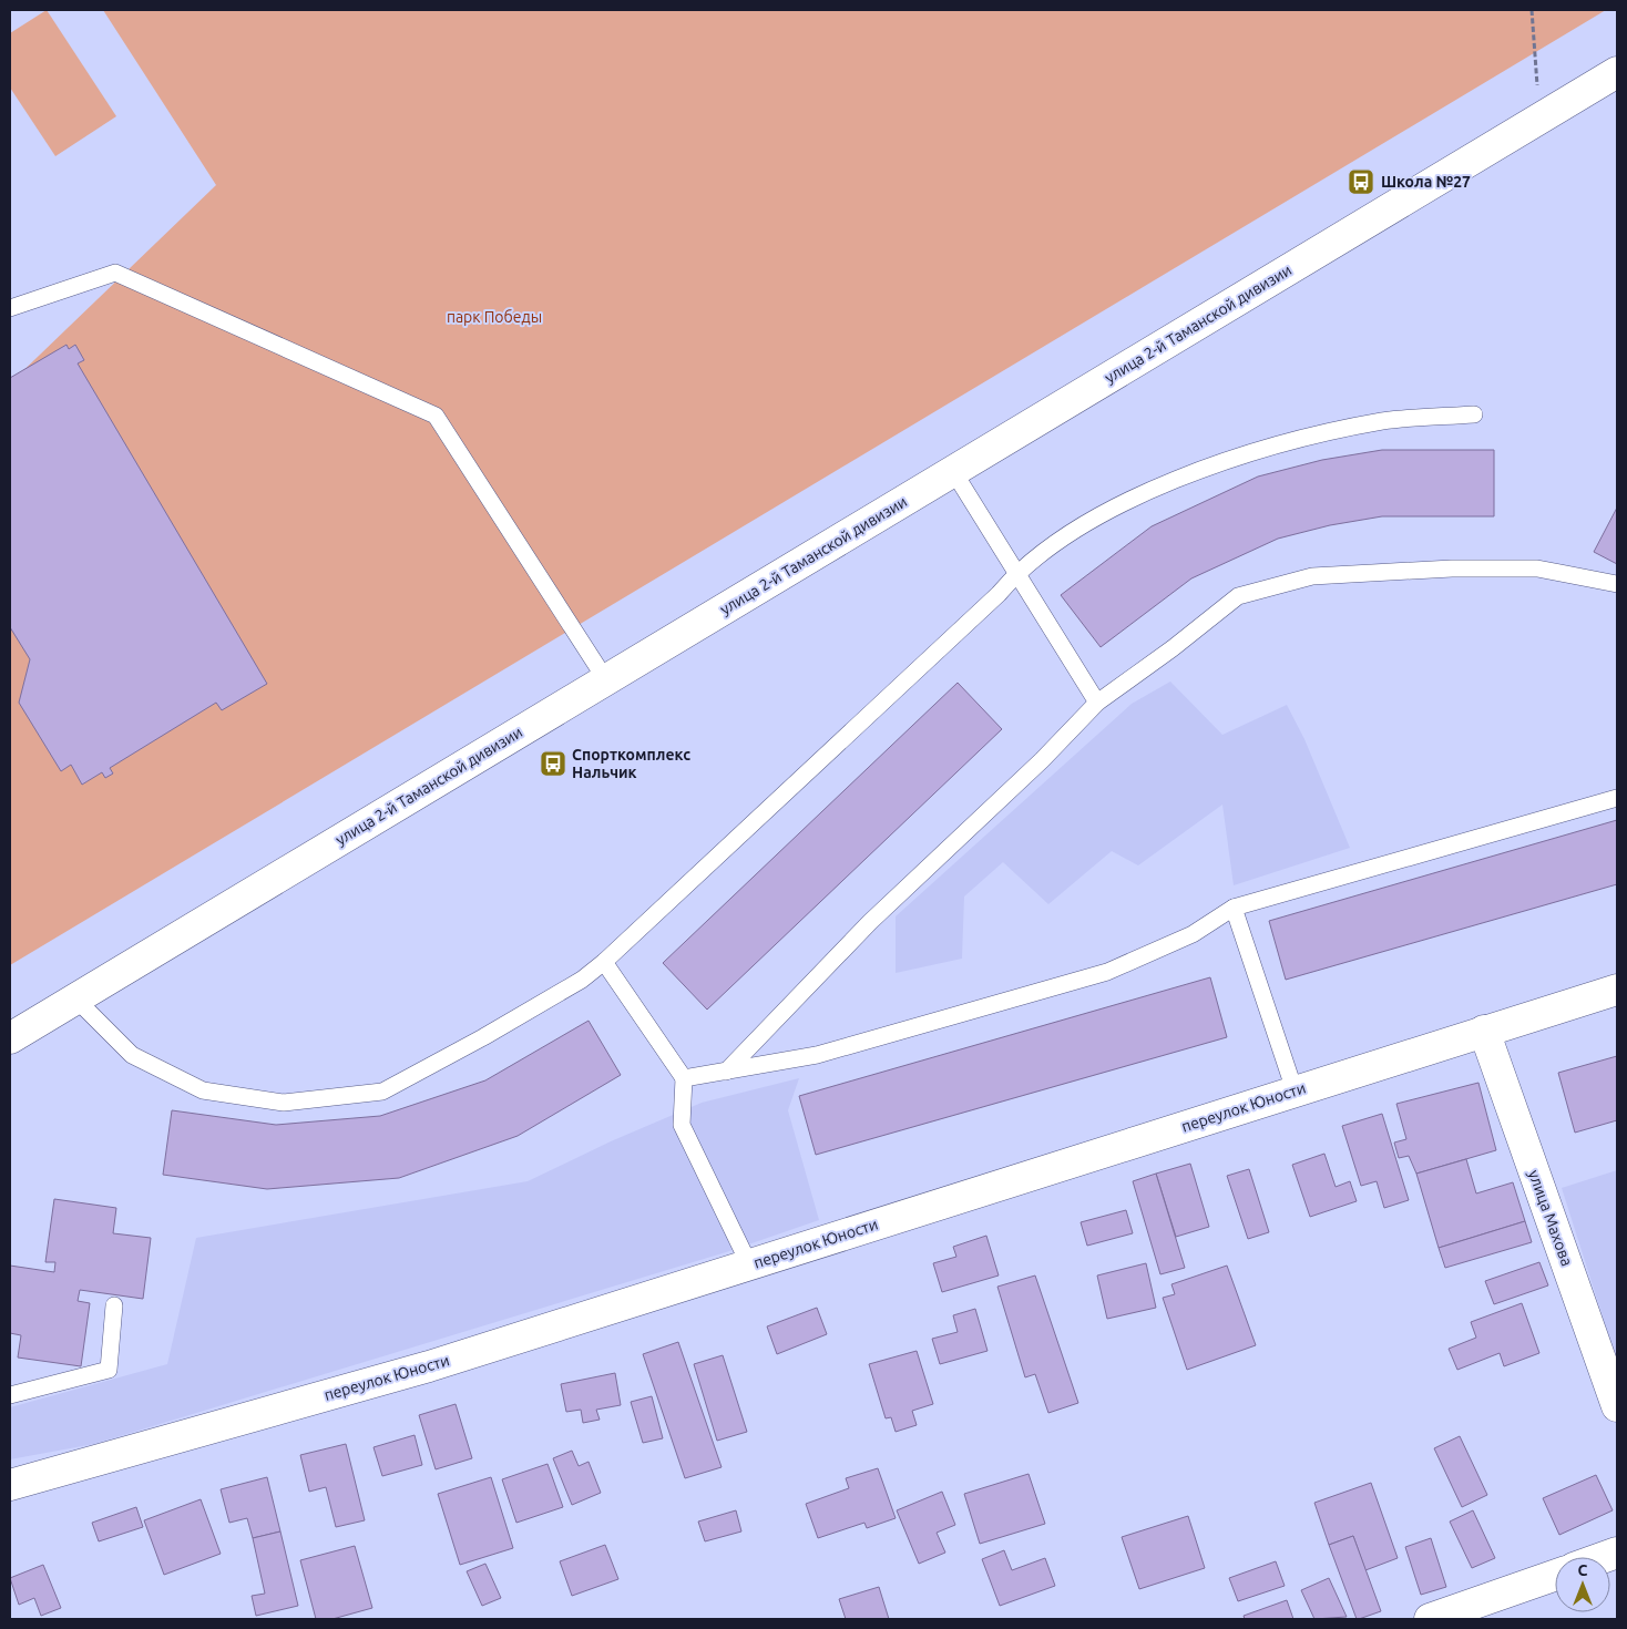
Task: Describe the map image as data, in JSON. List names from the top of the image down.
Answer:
{
  "streets": {
    "street": ["улица 2-й Таманской дивизии", "переулок Юности", "улица Махова"]
  },
  "crossings": [
    ["переулок Юности", "улица Махова"]
  ],
  "parks": ["парк Победы"],
  "places": {
    "bus stop": ["Школа №27", "Спорткомплекс Нальчик"]
  },
  "north": "top"
}
